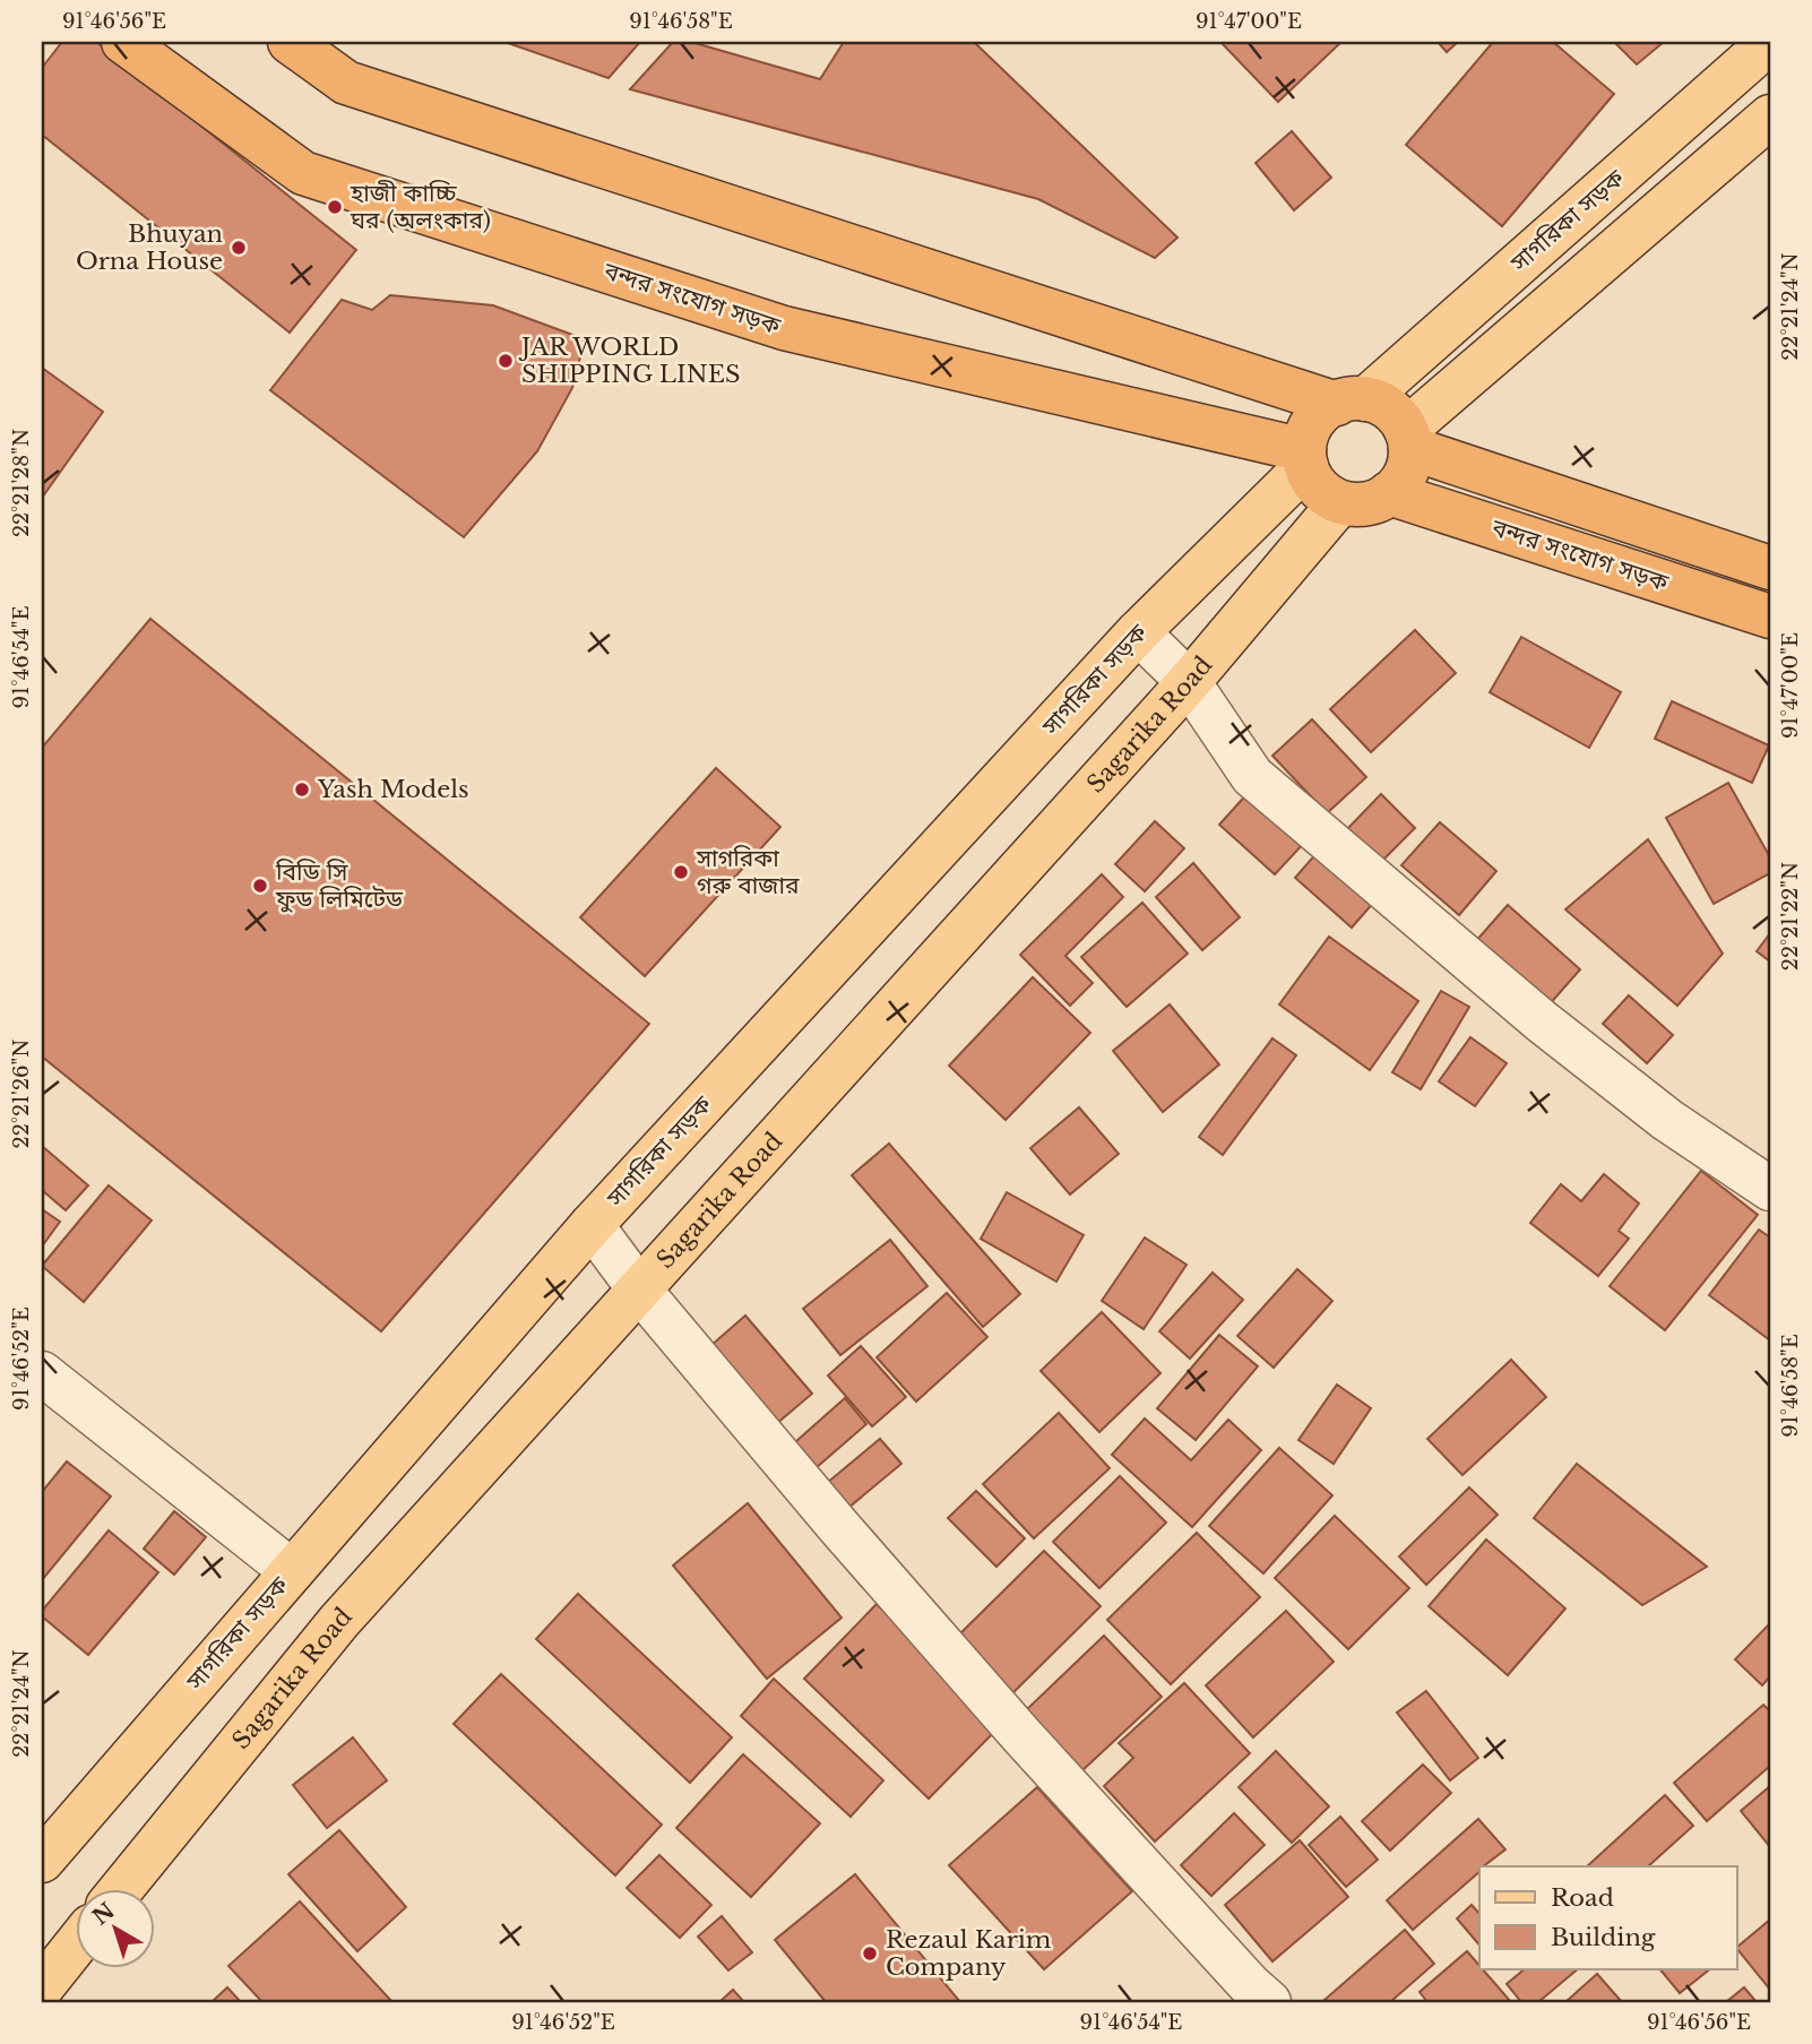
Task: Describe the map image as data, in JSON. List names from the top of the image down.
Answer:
{
  "streets": {
    "highway": ["বন্দর সংযোগ সড়ক"],
    "main road": ["সাগরিকা সড়ক", "Sagarika Road"]
  },
  "crossings": [
    ["সাগরিকা সড়ক", "বন্দর সংযোগ সড়ক"],
    ["সাগরিকা সড়ক", "Sagarika Road"],
    ["বন্দর সংযোগ সড়ক", "Sagarika Road"]
  ],
  "places": [
    "হাজী কাচ্চি ঘর (অলংকার)",
    "Bhuyan Orna House",
    "JAR WORLD SHIPPING LINES",
    "Yash Models",
    "সাগরিকা গরু বাজার",
    "বিডি সি ফুড লিমিটেড",
    "Rezaul Karim Company"
  ],
  "legend": ["Road", "Building"],
  "north": "top left",
  "coordinates": [
    "91°46'56\"E",
    "91°46'58\"E",
    "91°47'00\"E",
    "22°21'24\"N",
    "22°21'28\"N",
    "91°46'54\"E",
    "22°21'22\"N",
    "22°21'26\"N",
    "91°46'52\"E"
  ]
}
